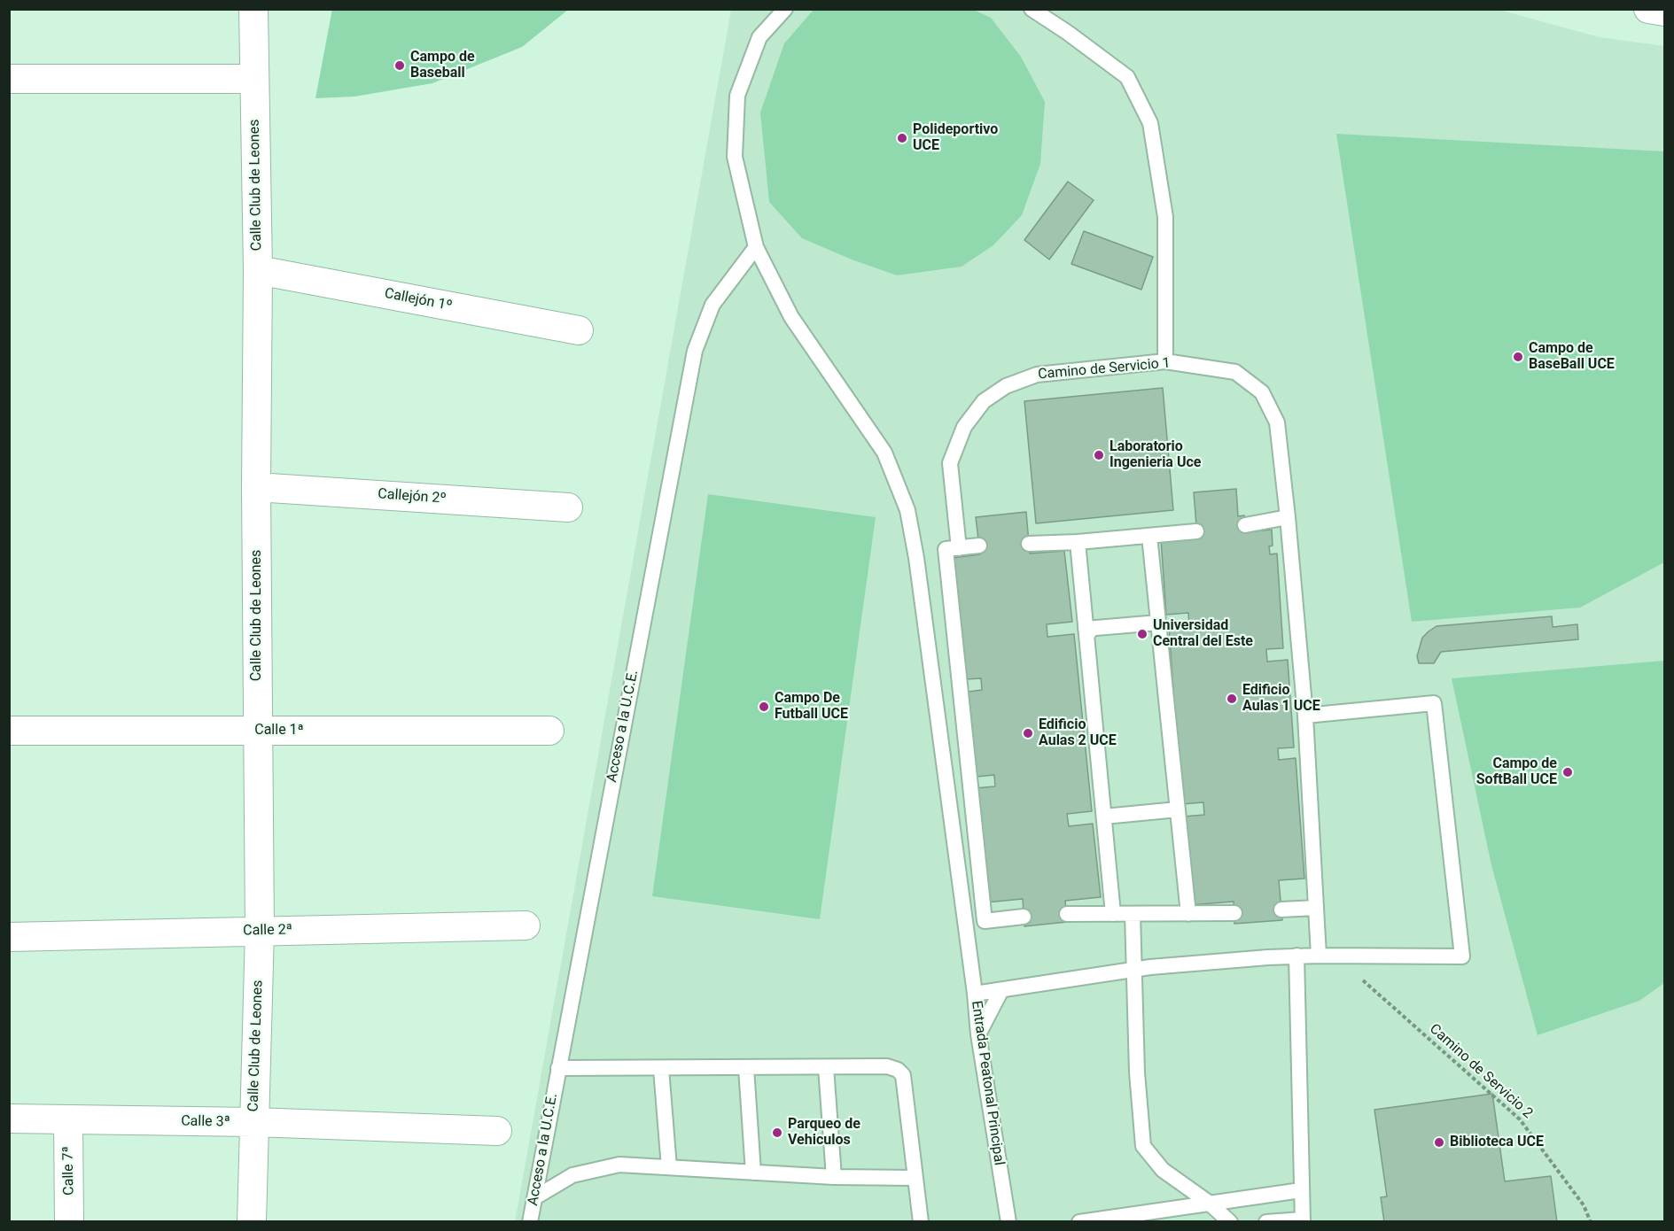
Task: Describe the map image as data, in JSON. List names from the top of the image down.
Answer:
{
  "streets": {
    "street": [
      "Calle Club de Leones",
      "Callejón 1º",
      "Callejón 2º",
      "Calle 1ª",
      "Calle 2ª",
      "Calle 3ª",
      "Calle 7ª"
    ],
    "lane": ["Camino de Servicio 1", "Acceso a la U.C.E.", "Entrada Peatonal Principal"],
    "path": ["Camino de Servicio 2"]
  },
  "crossings": [
    ["Calle Club de Leones", "Callejón 1º"],
    ["Calle Club de Leones", "Callejón 2º"],
    ["Calle Club de Leones", "Calle 1ª"],
    ["Calle Club de Leones", "Calle 2ª"],
    ["Calle Club de Leones", "Calle 3ª"],
    ["Camino de Servicio 1", "Entrada Peatonal Principal"],
    ["Camino de Servicio 2", "Entrada Peatonal Principal"],
    ["Calle 3ª", "Calle 7ª"]
  ],
  "places": [
    "Campo de Baseball",
    "Polideportivo UCE",
    "Campo de BaseBall UCE",
    "Laboratorio Ingenieria Uce",
    "Universidad Central del Este",
    "Edificio Aulas 1 UCE",
    "Campo De Futball UCE",
    "Edificio Aulas 2 UCE",
    "Campo de SoftBall UCE",
    "Parqueo de Vehiculos",
    "Biblioteca UCE"
  ]
}
